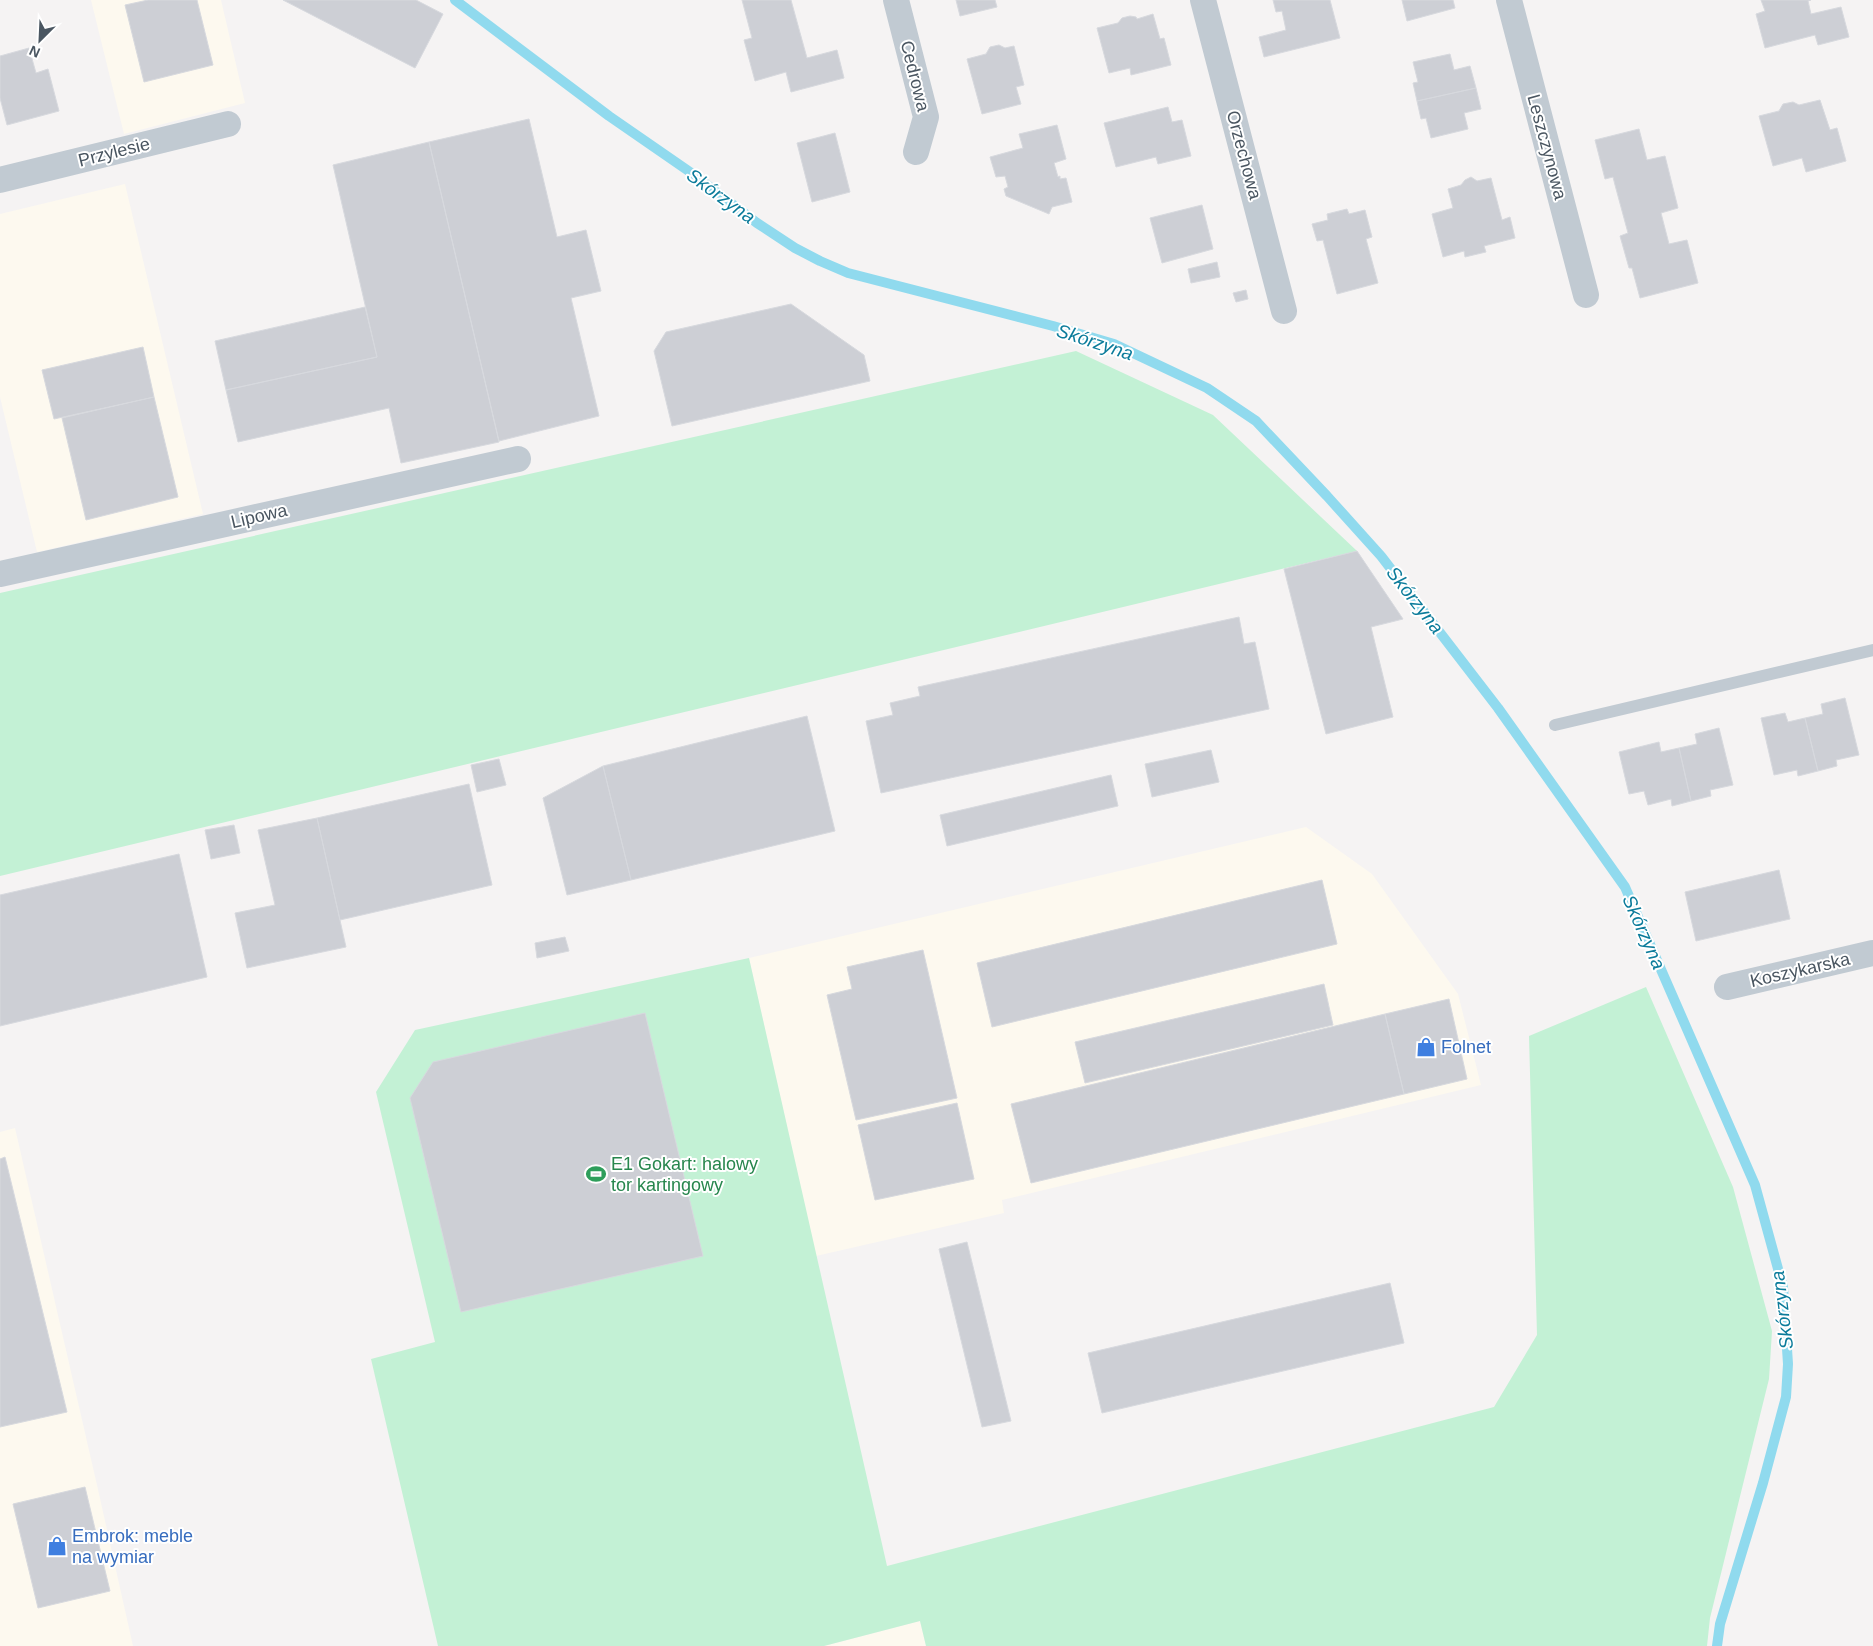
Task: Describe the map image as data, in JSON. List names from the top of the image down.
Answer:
{
  "streets": {
    "street": [
      "Cedrowa",
      "Leszczynowa",
      "Przylesie",
      "Orzechowa",
      "Lipowa",
      "Koszykarska"
    ]
  },
  "water": ["Skórzyna"],
  "places": {
    "shop": ["Folnet", "Embrok: meble na wymiar"],
    "sports": ["E1 Gokart: halowy tor kartingowy"]
  },
  "north": "bottom left"
}
